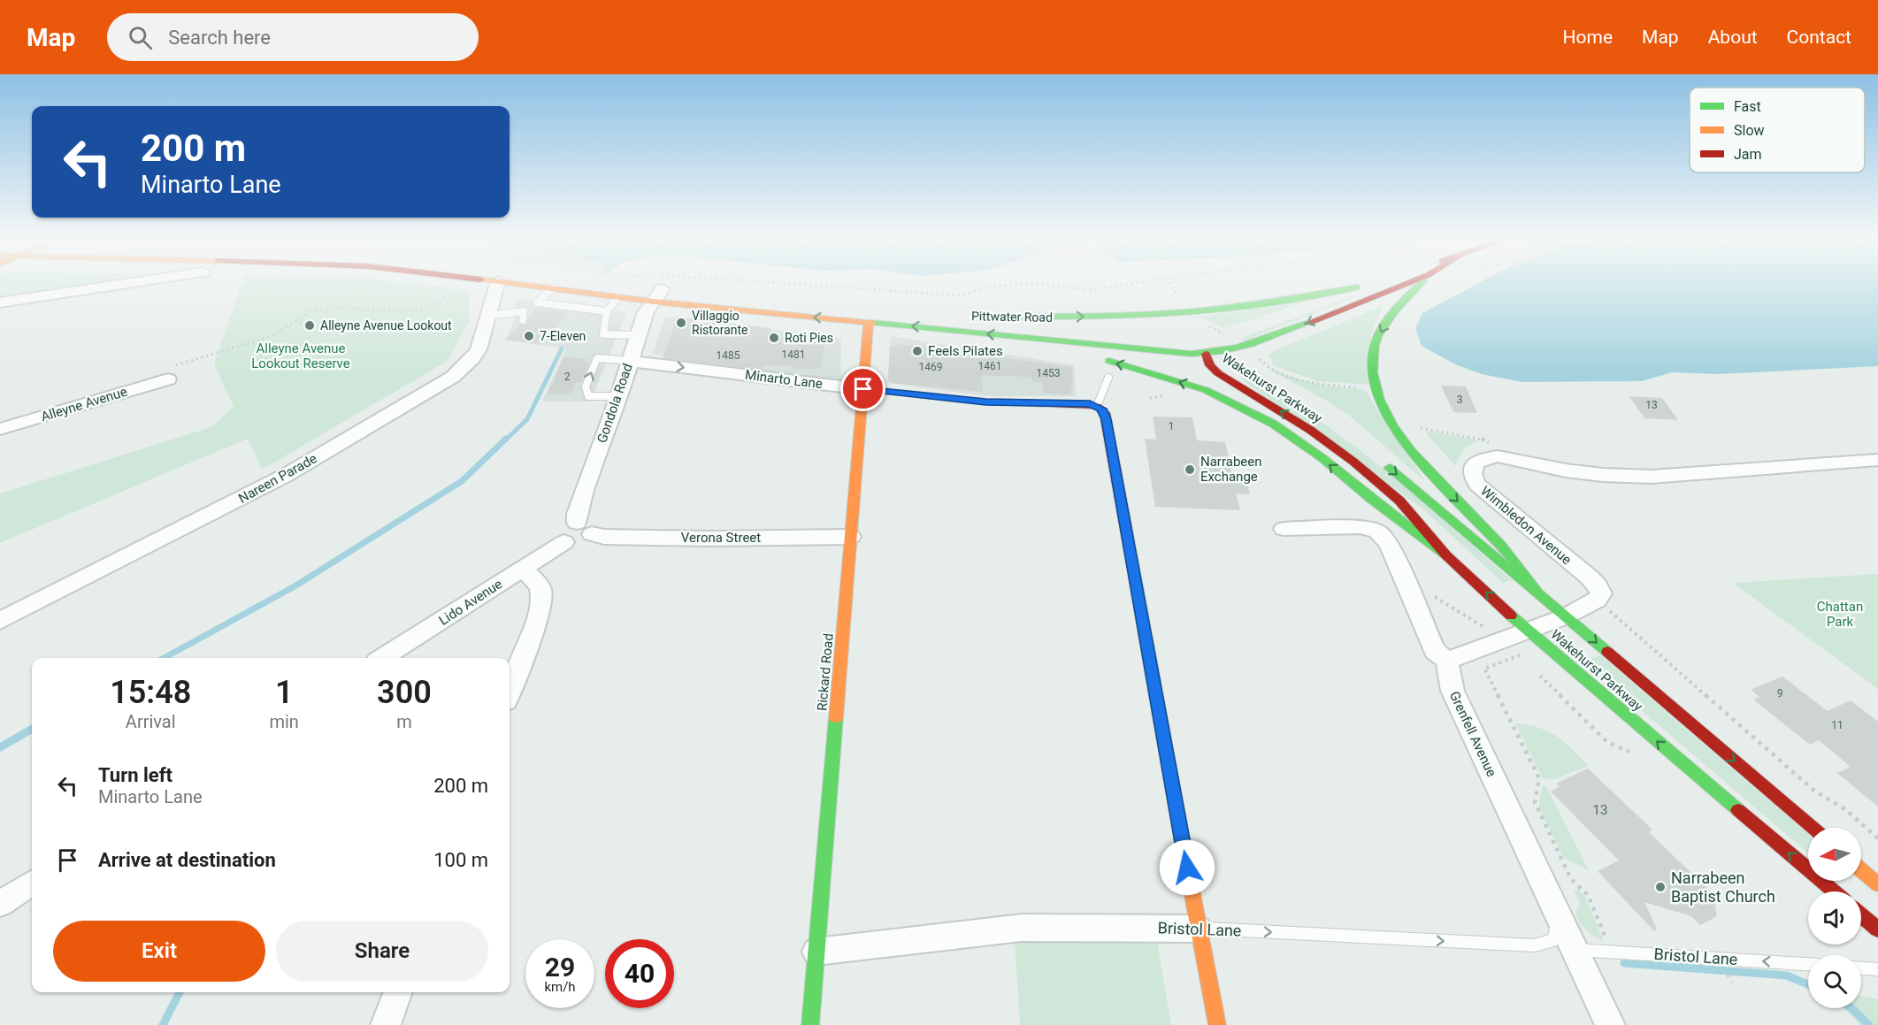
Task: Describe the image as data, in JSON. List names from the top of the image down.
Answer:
{
  "streets": {
    "main road": [
      "Pittwater Road",
      "Minarto Lane",
      "Wakehurst Parkway",
      "Rickard Road"
    ],
    "street": [
      "Gondola Road",
      "Alleyne Avenue",
      "Nareen Parade",
      "Wimbledon Avenue",
      "Verona Street",
      "Lido Avenue",
      "Grenfell Avenue",
      "Bristol Lane"
    ]
  },
  "crossings": [
    ["Pittwater Road", "Wakehurst Parkway"],
    ["Pittwater Road", "Gondola Road"],
    ["Pittwater Road", "Rickard Road"],
    ["Minarto Lane", "Gondola Road"],
    ["Minarto Lane", "Rickard Road"],
    ["Wakehurst Parkway", "Wimbledon Avenue"],
    ["Gondola Road", "Verona Street"],
    ["Gondola Road", "Lido Avenue"],
    ["Wimbledon Avenue", "Grenfell Avenue"],
    ["Verona Street", "Lido Avenue"],
    ["Verona Street", "Rickard Road"],
    ["Rickard Road", "Bristol Lane"],
    ["Grenfell Avenue", "Bristol Lane"]
  ],
  "one_way": ["Minarto Lane"],
  "parks": ["Alleyne Avenue Lookout Reserve", "Chattan Park"],
  "places": [
    "Villaggio Ristorante",
    "Alleyne Avenue Lookout",
    "7-Eleven",
    "Roti Pies",
    "Feels Pilates",
    "Narrabeen Exchange",
    "Narrabeen Baptist Church"
  ],
  "house_numbers": [
    "1481",
    "1485",
    "1461",
    "1469",
    "1453",
    "2",
    "3",
    "13",
    "1",
    "9",
    "11",
    "13"
  ],
  "legend": ["Fast", "Slow", "Jam"],
  "north": "left",
  "page": {
    "header": "Map",
    "search": "Search here",
    "nav": [
      "Home",
      "Map",
      "About",
      "Contact"
    ],
    "turn": ["200 m", "Minarto Lane"],
    "eta": [
      "15:48",
      "Arrival",
      "1",
      "min",
      "300",
      "m"
    ],
    "list": [
      {
        "name": "Turn left",
        "note": "Minarto Lane",
        "value": "200 m"
      },
      {
        "name": "Arrive at destination",
        "value": "100 m"
      }
    ],
    "buttons": ["Exit", "Share"],
    "speed": "29 km/h",
    "limit": "40"
  }
}
